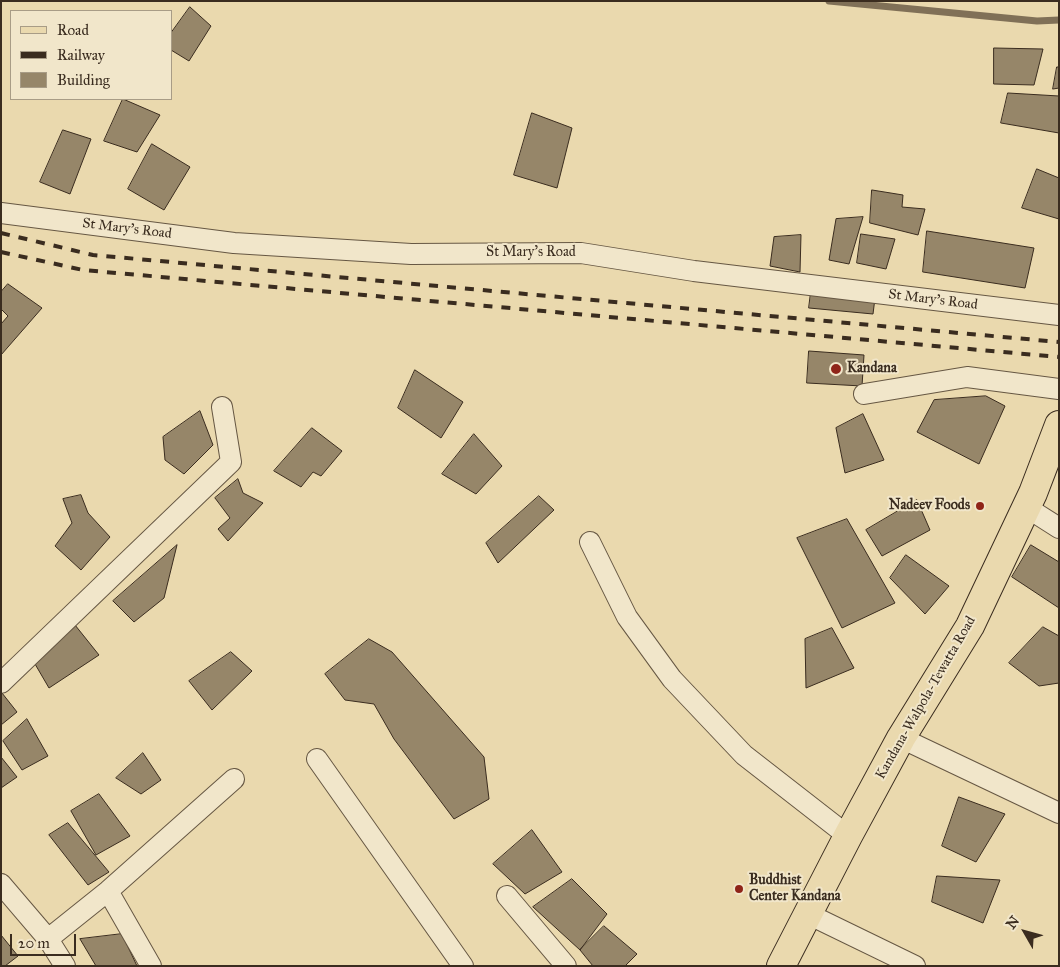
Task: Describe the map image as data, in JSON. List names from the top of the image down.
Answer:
{
  "streets": {
    "main road": ["Kandana-Walpola-Tewatta Road"],
    "street": ["St Mary's Road"]
  },
  "places": ["Kandana", "Nadeev Foods", "Buddhist Center Kandana"],
  "legend": ["Road", "Railway", "Building"],
  "scale_bar": "20 m",
  "north": "top left"
}
